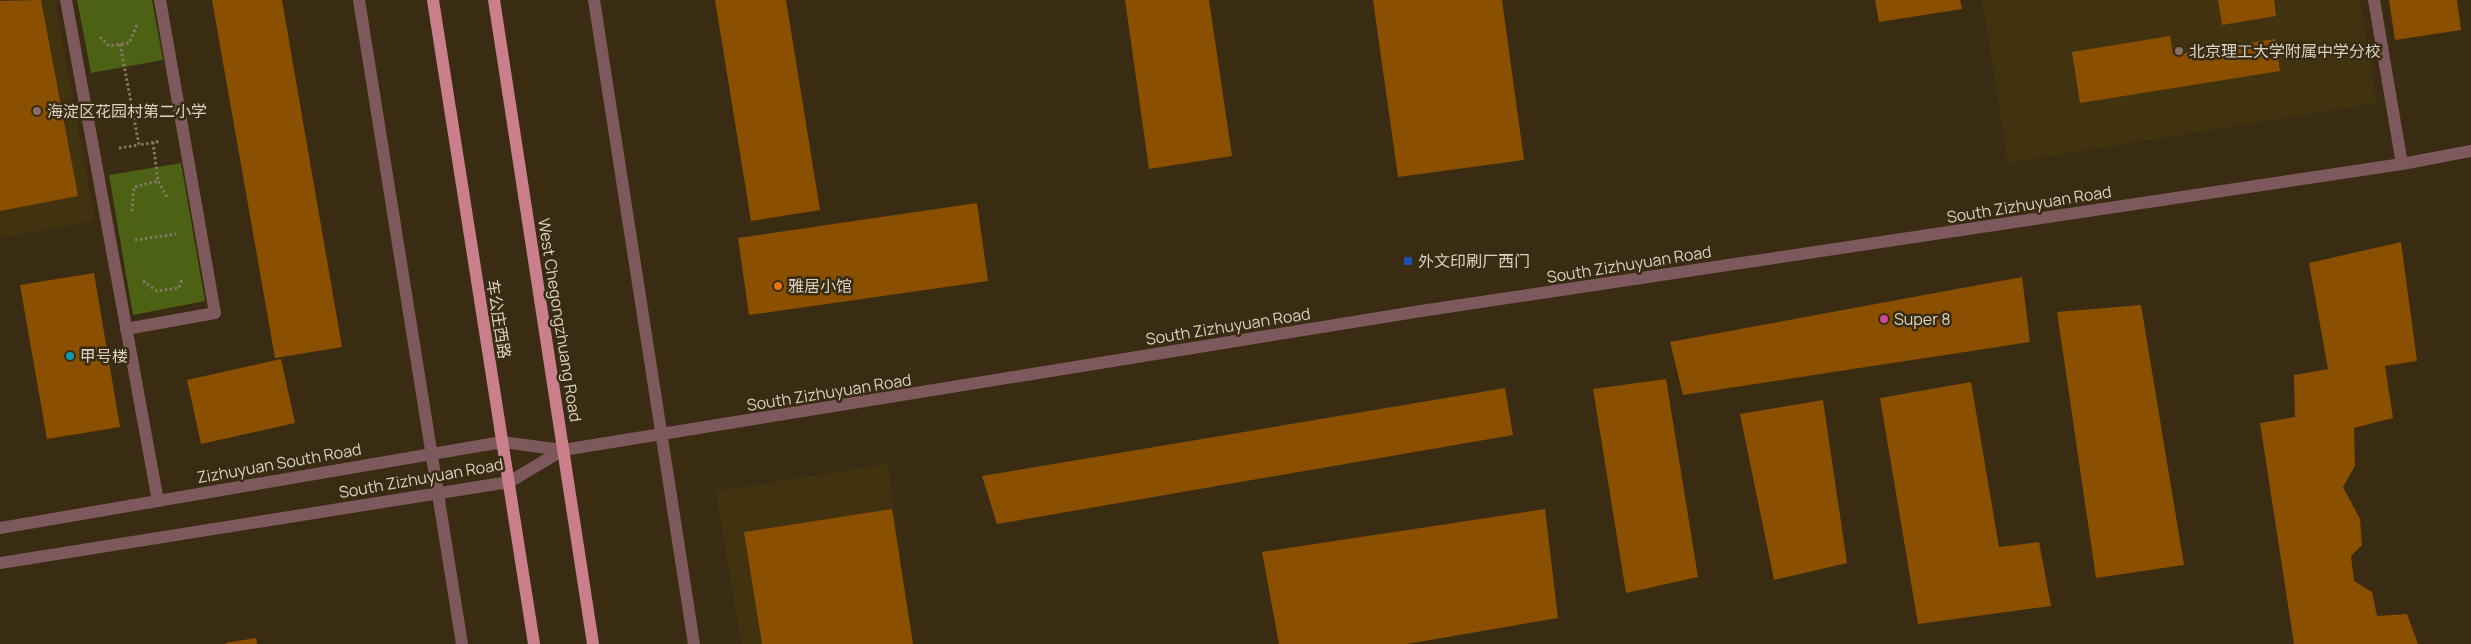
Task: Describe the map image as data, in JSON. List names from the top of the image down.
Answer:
{
  "streets": {
    "main road": ["车公庄西路", "West Chegongzhuang Road"],
    "street": ["South Zizhuyuan Road", "Zizhuyuan South Road"]
  },
  "crossings": [
    ["South Zizhuyuan Road", "车公庄西路"],
    ["South Zizhuyuan Road", "West Chegongzhuang Road"],
    ["South Zizhuyuan Road", "Zizhuyuan South Road"],
    ["车公庄西路", "Zizhuyuan South Road"],
    ["West Chegongzhuang Road", "Zizhuyuan South Road"]
  ],
  "places": {
    "other": [
      "北京理工大学附属中学分校",
      "海淀区花园村第二小学",
      "雅居小馆",
      "Super 8",
      "甲号楼"
    ],
    "transit": ["外文印刷厂西门"]
  }
}
